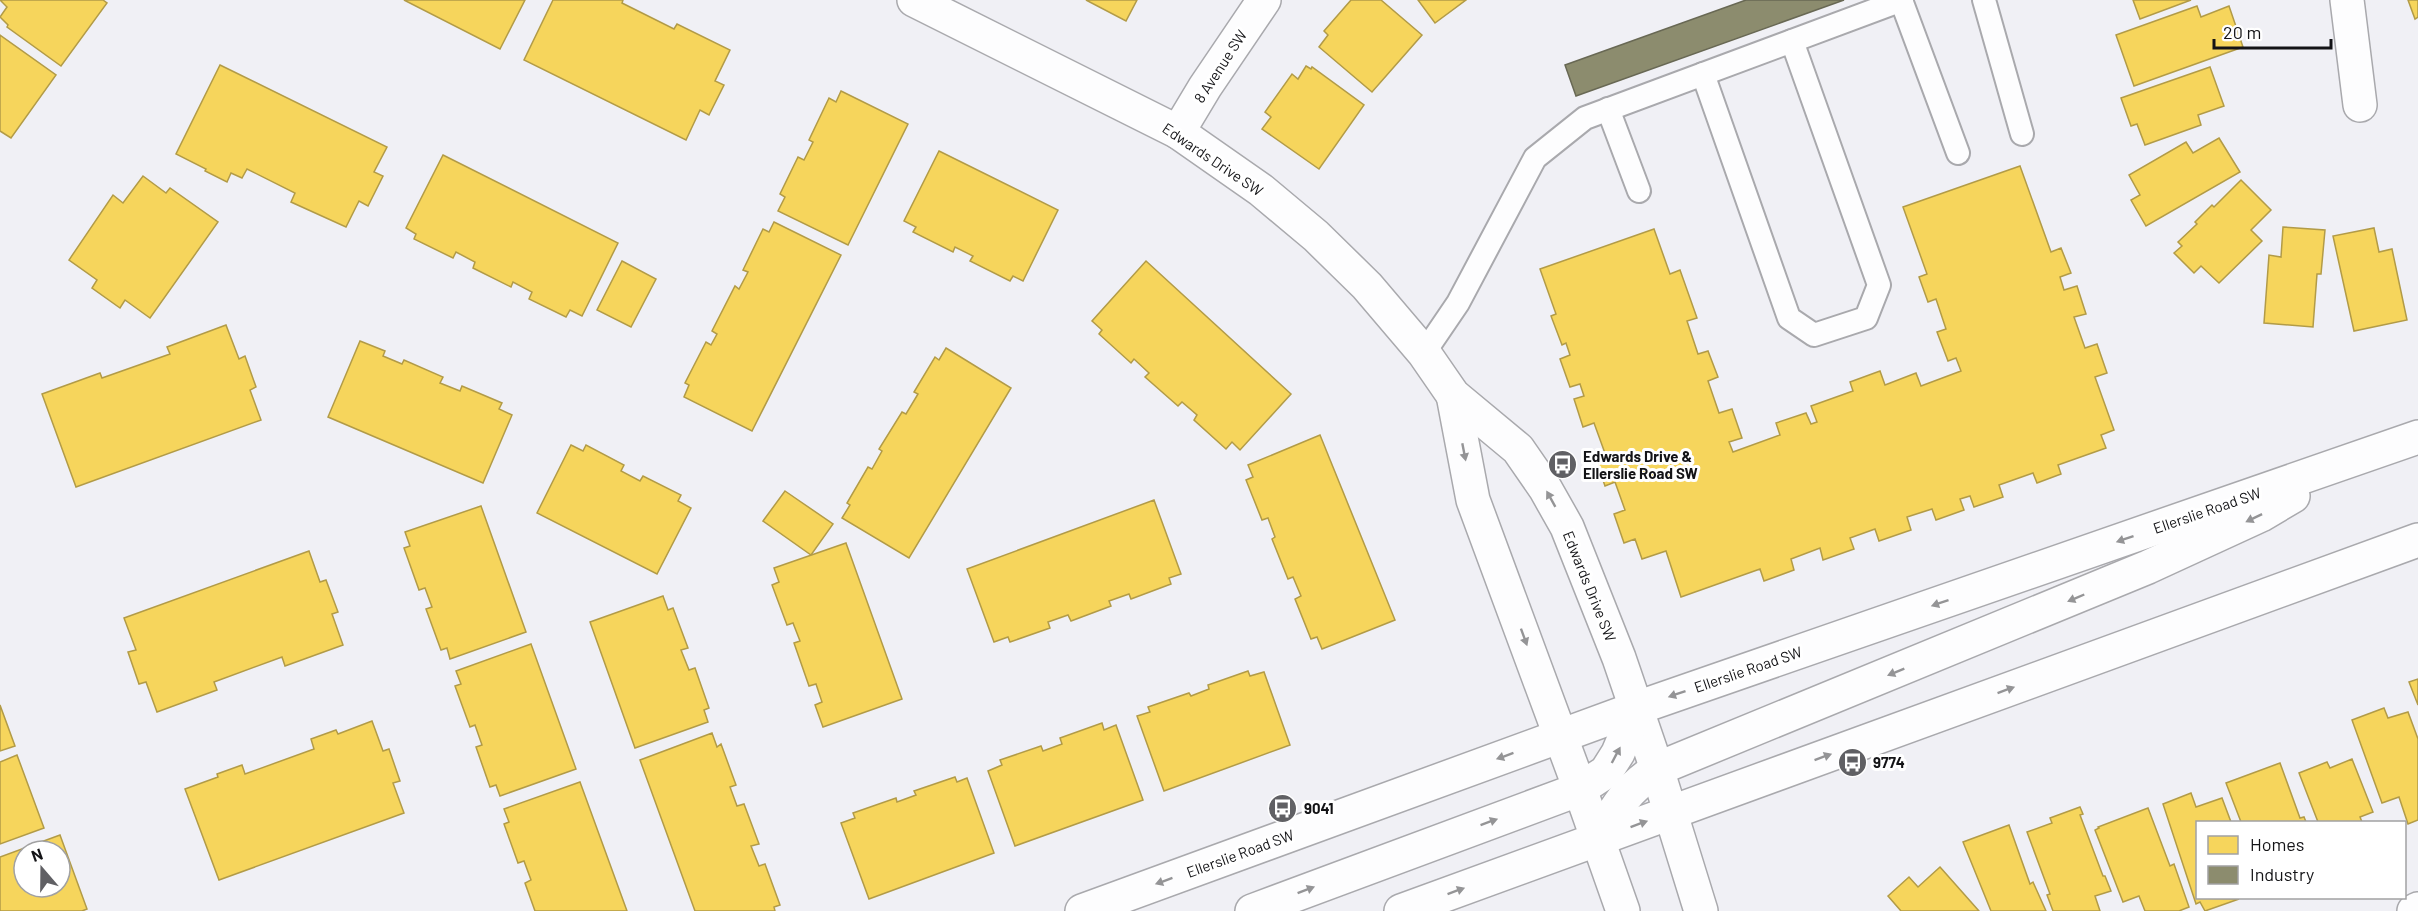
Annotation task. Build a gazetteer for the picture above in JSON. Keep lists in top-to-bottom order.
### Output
{
  "streets": {
    "main road": ["8 Avenue SW", "Edwards Drive SW", "Ellerslie Road SW"]
  },
  "crossings": [
    ["8 Avenue SW", "Edwards Drive SW"],
    ["Edwards Drive SW", "Ellerslie Road SW"]
  ],
  "places": {
    "bus stop": ["Edwards Drive & Ellerslie Road SW", "9774", "9041"]
  },
  "legend": ["Homes", "Industry"],
  "scale_bar": "20 m",
  "north": "top"
}
